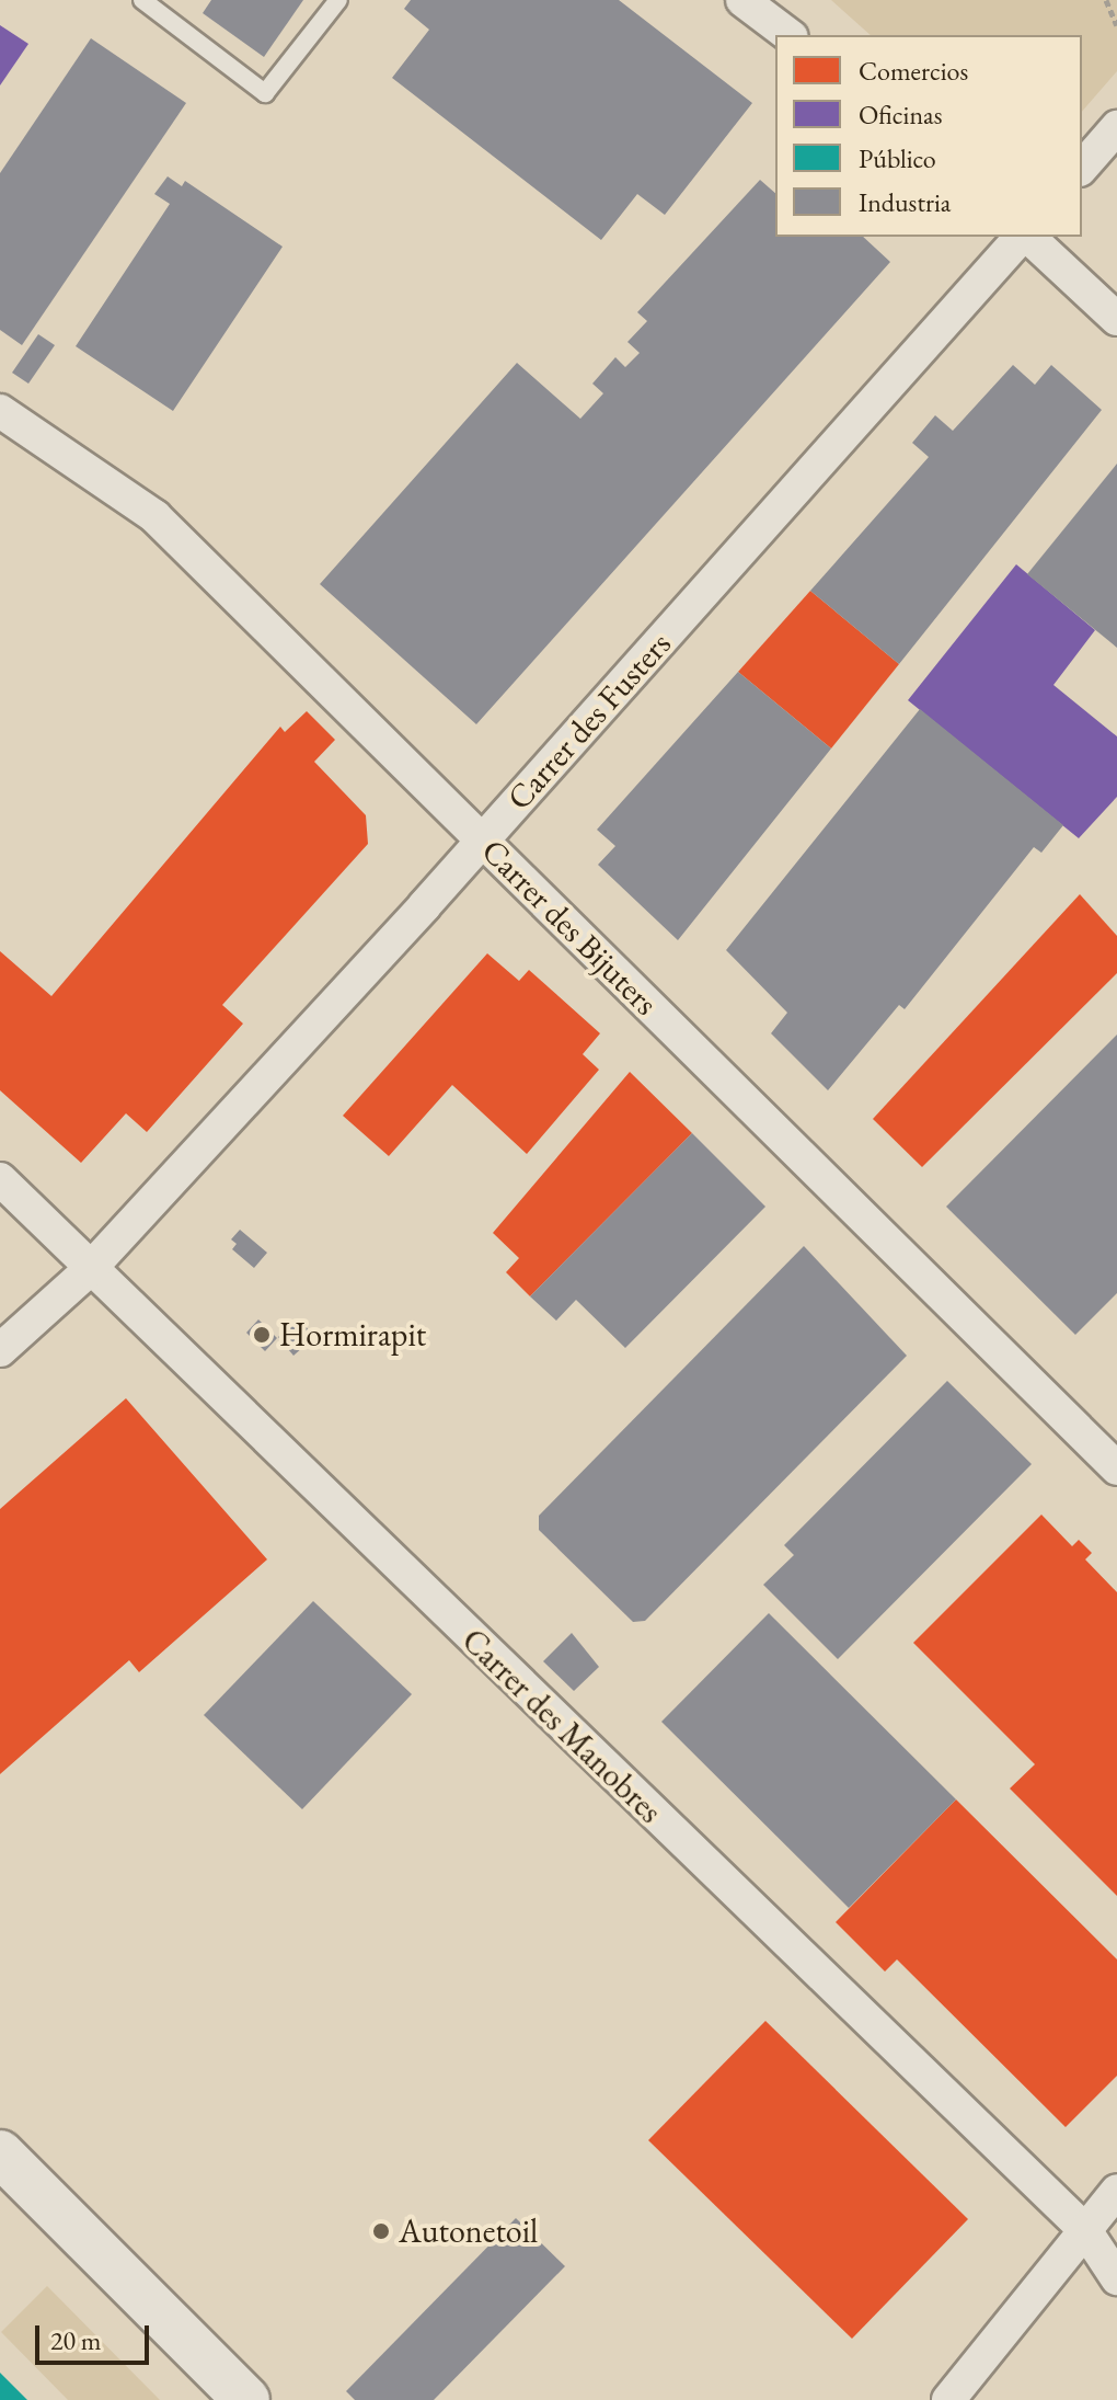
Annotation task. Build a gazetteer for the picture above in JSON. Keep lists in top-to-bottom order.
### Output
{
  "streets": {
    "street": ["Carrer des Fusters", "Carrer des Bijuters", "Carrer des Manobres"]
  },
  "crossings": [
    ["Carrer des Fusters", "Carrer des Bijuters"],
    ["Carrer des Fusters", "Carrer des Manobres"]
  ],
  "places": ["Hormirapit", "Autonetoil"],
  "legend": [
    "Comercios",
    "Oficinas",
    "Público",
    "Industria"
  ],
  "scale_bar": "20 m"
}
